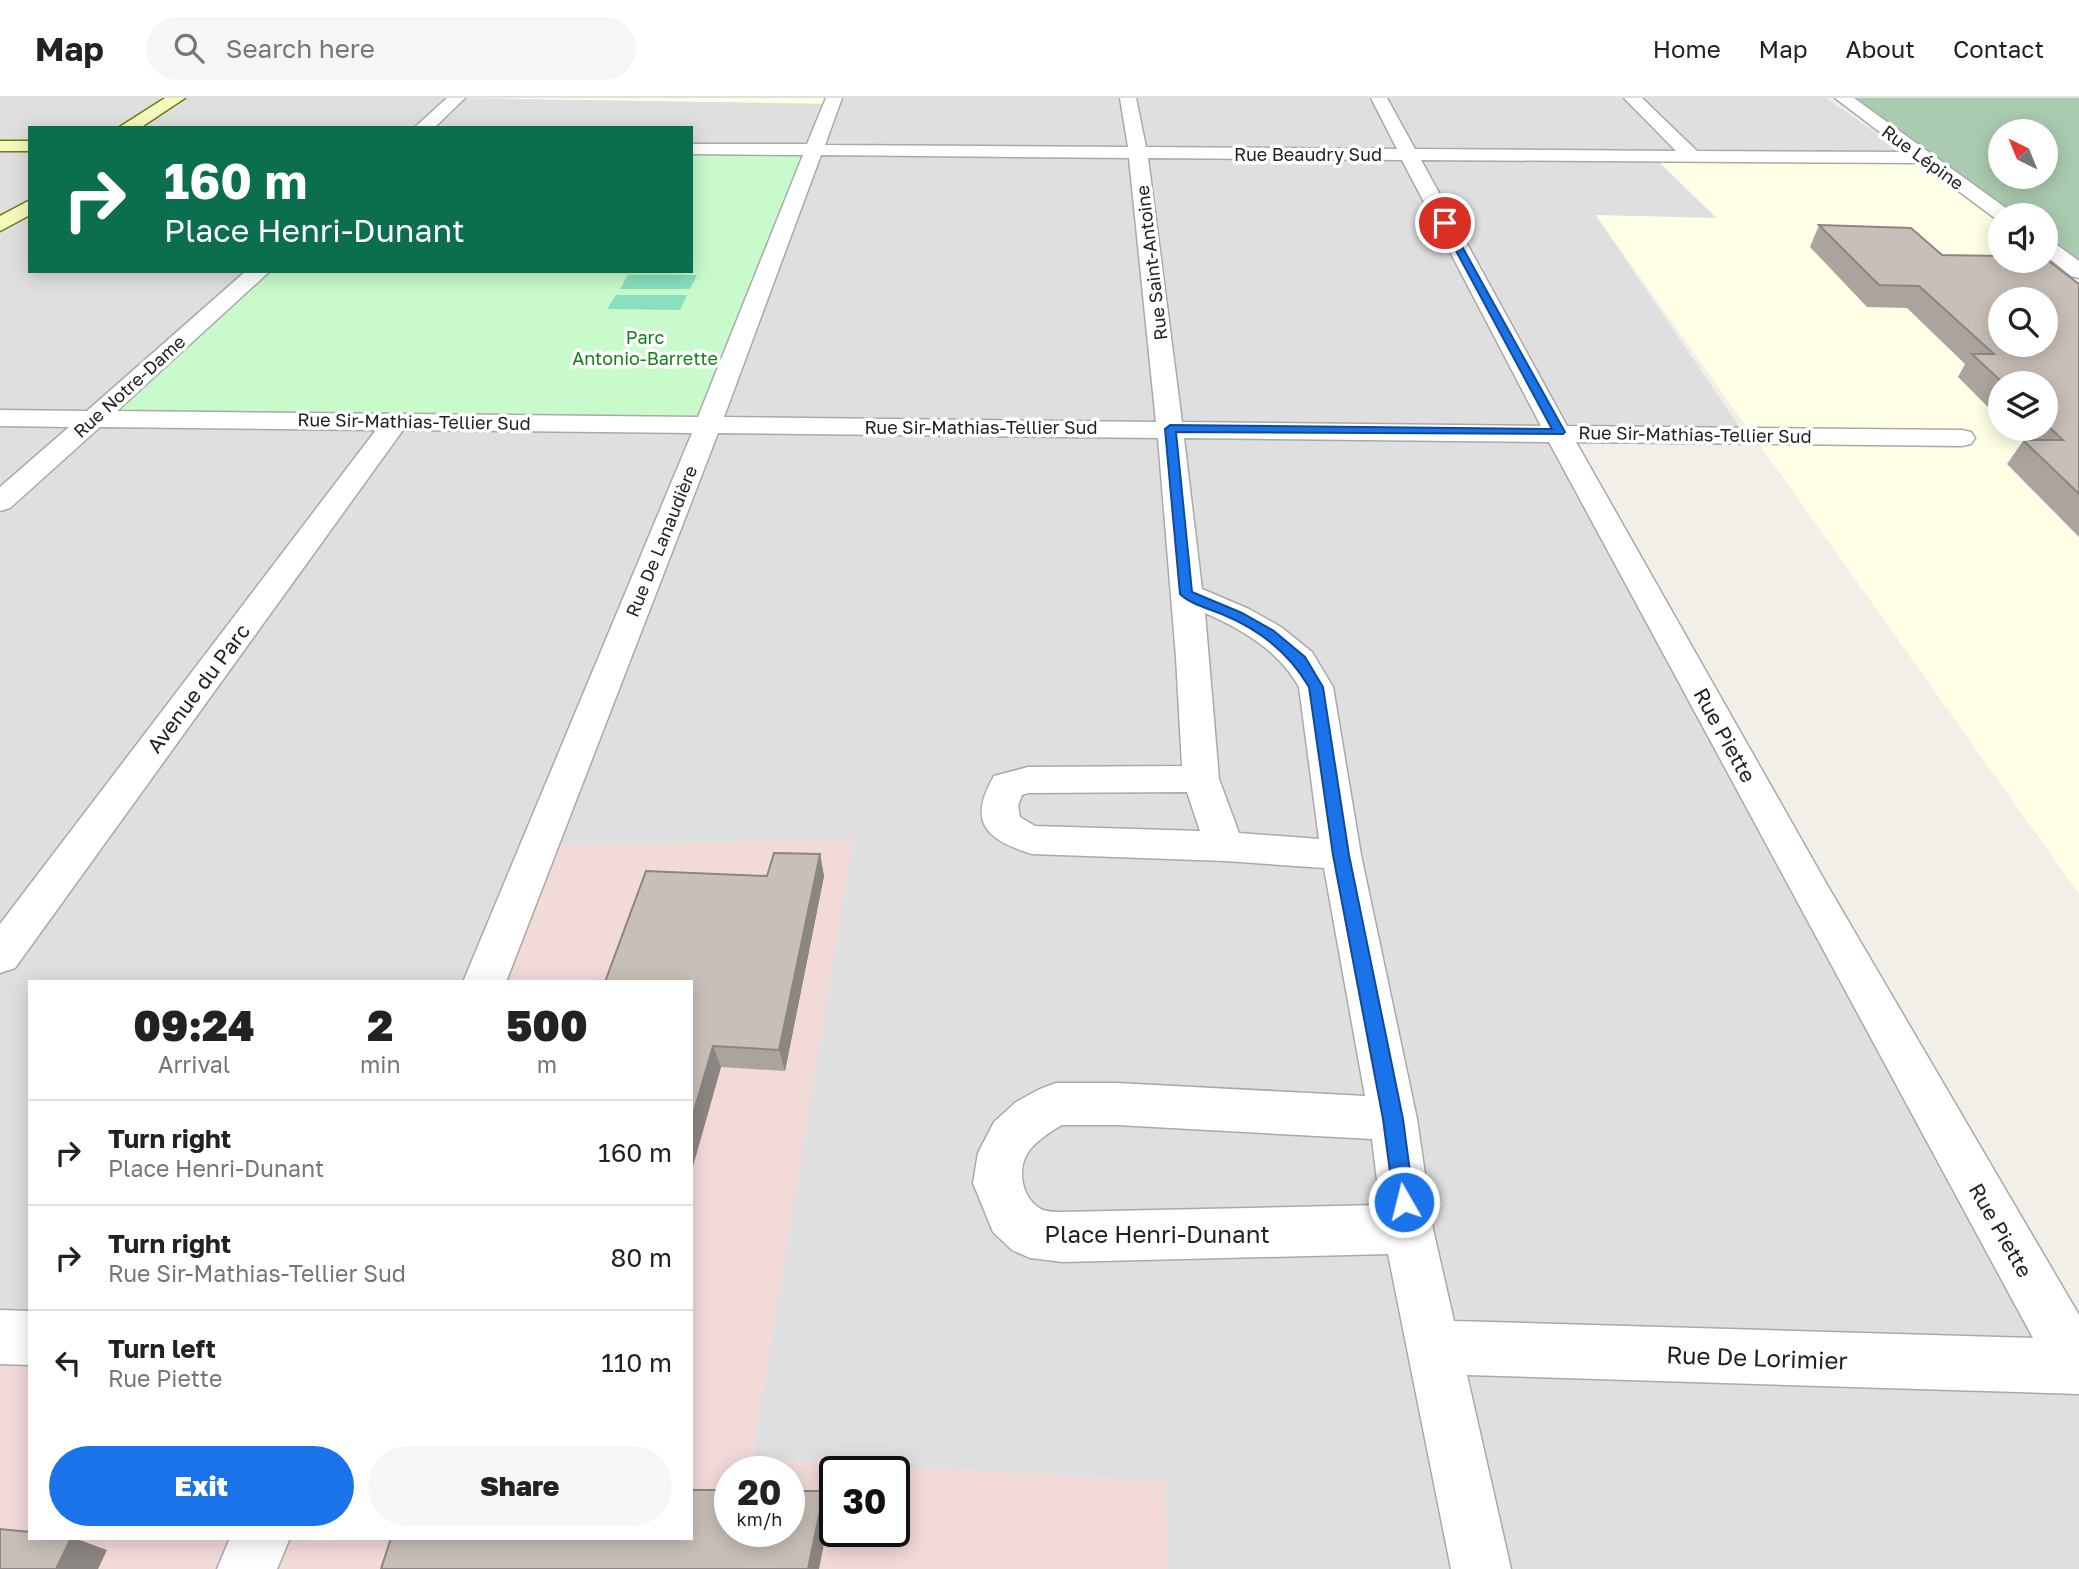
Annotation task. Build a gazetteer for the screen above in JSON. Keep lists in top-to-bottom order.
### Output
{
  "streets": {
    "street": [
      "Rue Beaudry Sud",
      "Rue Lépine",
      "Rue Saint-Antoine",
      "Rue Notre-Dame",
      "Rue Sir-Mathias-Tellier Sud",
      "Rue De Lanaudière",
      "Avenue du Parc",
      "Rue Piette",
      "Place Henri-Dunant",
      "Rue De Lorimier"
    ]
  },
  "crossings": [
    ["Rue Beaudry Sud", "Rue Lépine"],
    ["Rue Beaudry Sud", "Rue Saint-Antoine"],
    ["Rue Beaudry Sud", "Rue De Lanaudière"],
    ["Rue Beaudry Sud", "Rue Piette"],
    ["Rue Saint-Antoine", "Rue Sir-Mathias-Tellier Sud"],
    ["Rue Notre-Dame", "Rue Sir-Mathias-Tellier Sud"],
    ["Rue Sir-Mathias-Tellier Sud", "Rue De Lanaudière"],
    ["Rue Sir-Mathias-Tellier Sud", "Avenue du Parc"],
    ["Rue Sir-Mathias-Tellier Sud", "Rue Piette"],
    ["Rue Piette", "Rue De Lorimier"]
  ],
  "parks": ["Parc Antonio-Barrette"],
  "north": "top left",
  "page": {
    "header": "Map",
    "search": "Search here",
    "nav": [
      "Home",
      "Map",
      "About",
      "Contact"
    ],
    "turn": ["160 m", "Place Henri-Dunant"],
    "eta": [
      "09:24",
      "Arrival",
      "2",
      "min",
      "500",
      "m"
    ],
    "list": [
      {
        "name": "Turn right",
        "note": "Place Henri-Dunant",
        "value": "160 m"
      },
      {
        "name": "Turn right",
        "note": "Rue Sir-Mathias-Tellier Sud",
        "value": "80 m"
      },
      {
        "name": "Turn left",
        "note": "Rue Piette",
        "value": "110 m"
      }
    ],
    "buttons": ["Exit", "Share"],
    "speed": "20 km/h",
    "limit": "30"
  }
}
